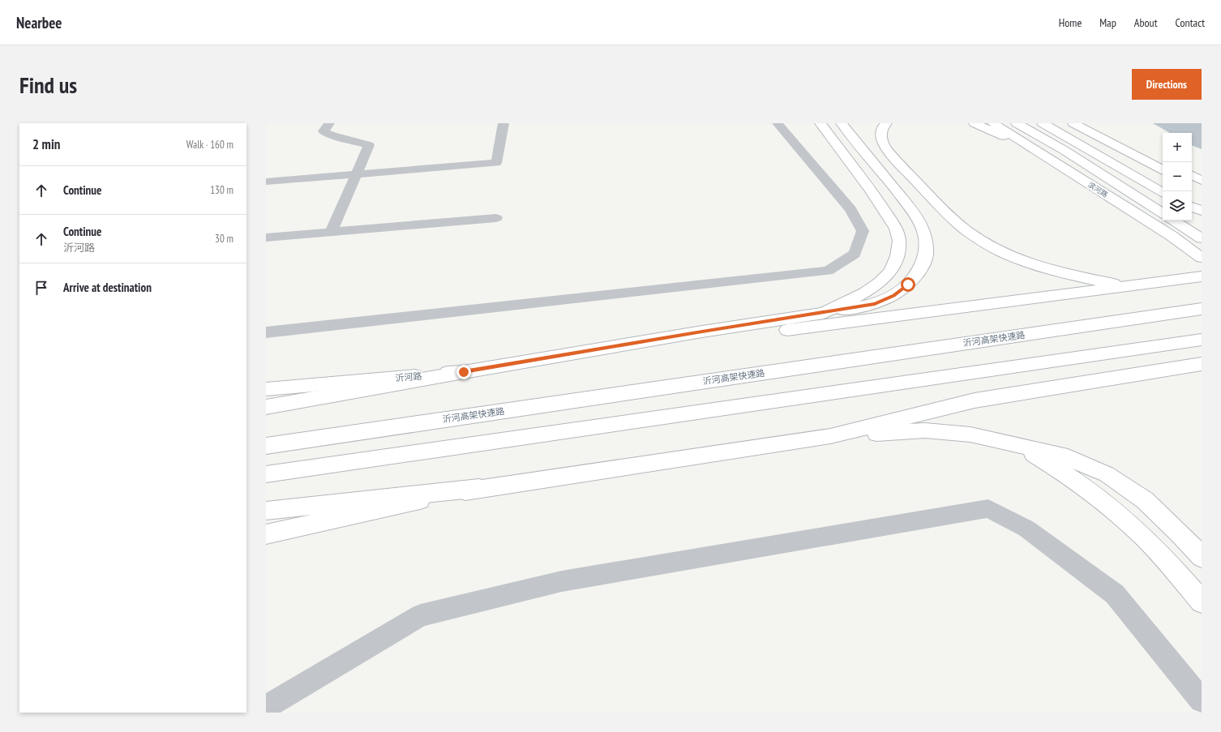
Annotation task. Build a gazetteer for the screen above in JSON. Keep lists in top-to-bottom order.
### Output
{
  "streets": {
    "main road": ["滨河路", "沂河高架快速路", "沂河路"]
  },
  "page": {
    "header": "Nearbee",
    "nav": [
      "Home",
      "Map",
      "About",
      "Contact"
    ],
    "buttons": "Directions",
    "title": "Find us",
    "heading": ["2 min", "Walk · 160 m"],
    "map_buttons": ["+", "−"],
    "list": [
      ["Continue", "130 m"],
      ["Continue", "沂河路", "30 m"],
      "Arrive at destination"
    ]
  }
}
